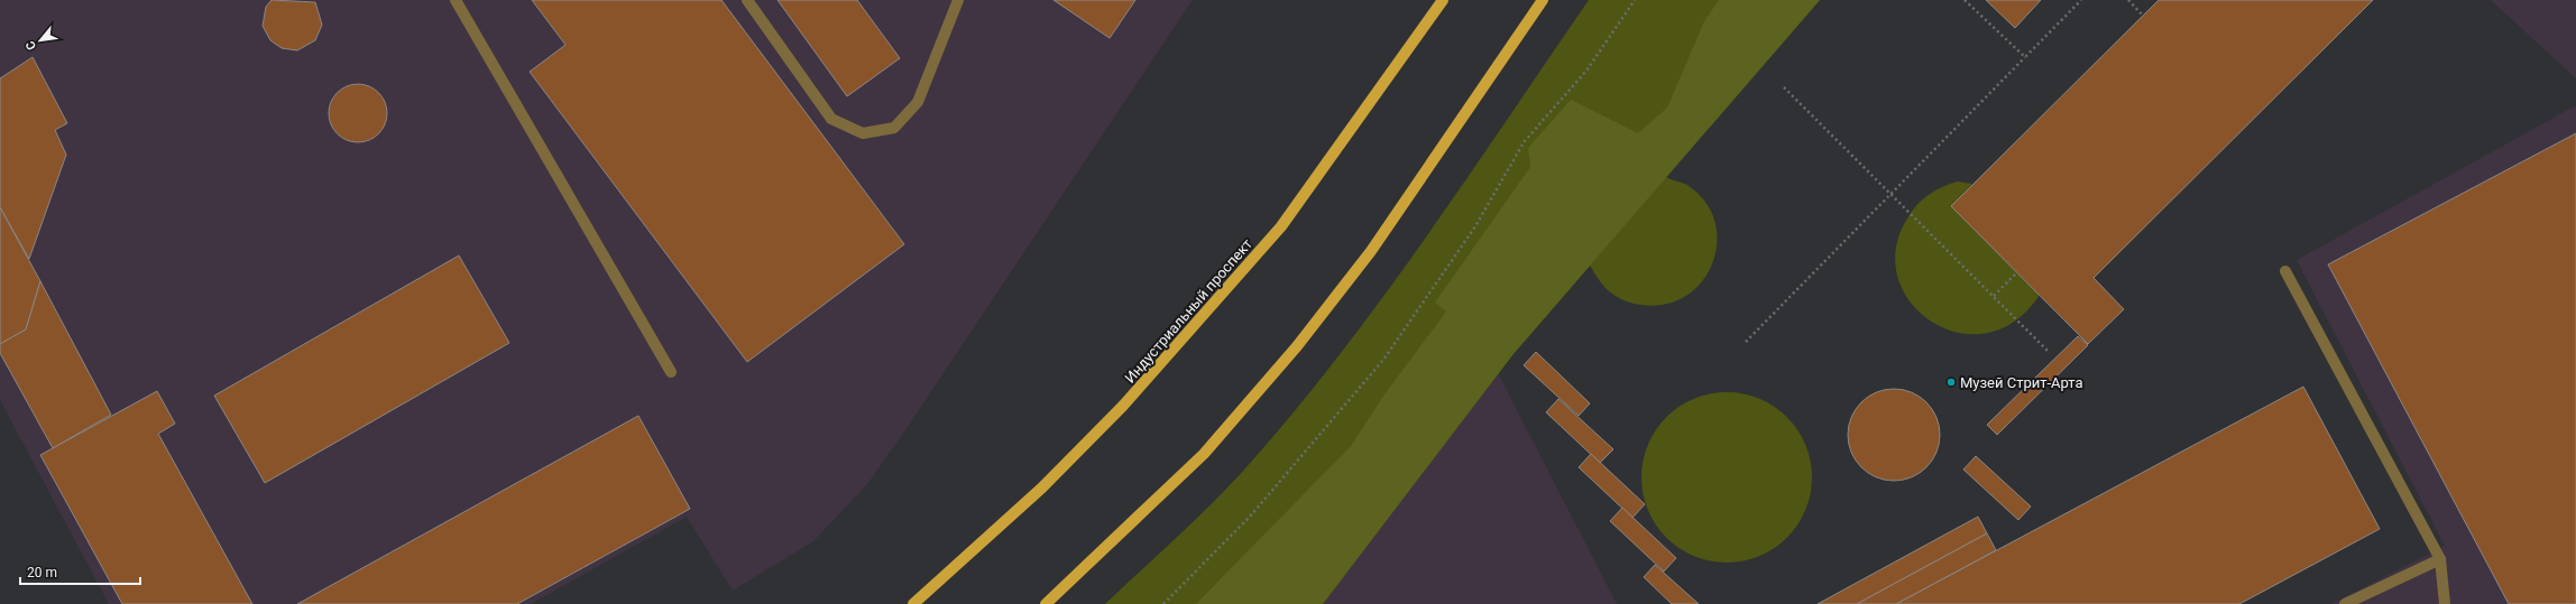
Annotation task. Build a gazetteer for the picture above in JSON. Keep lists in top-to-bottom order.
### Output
{
  "streets": {
    "main road": ["Индустриальный проспект"]
  },
  "places": ["Музей Стрит-Арта"],
  "scale_bar": "20 m",
  "north": "bottom left"
}
